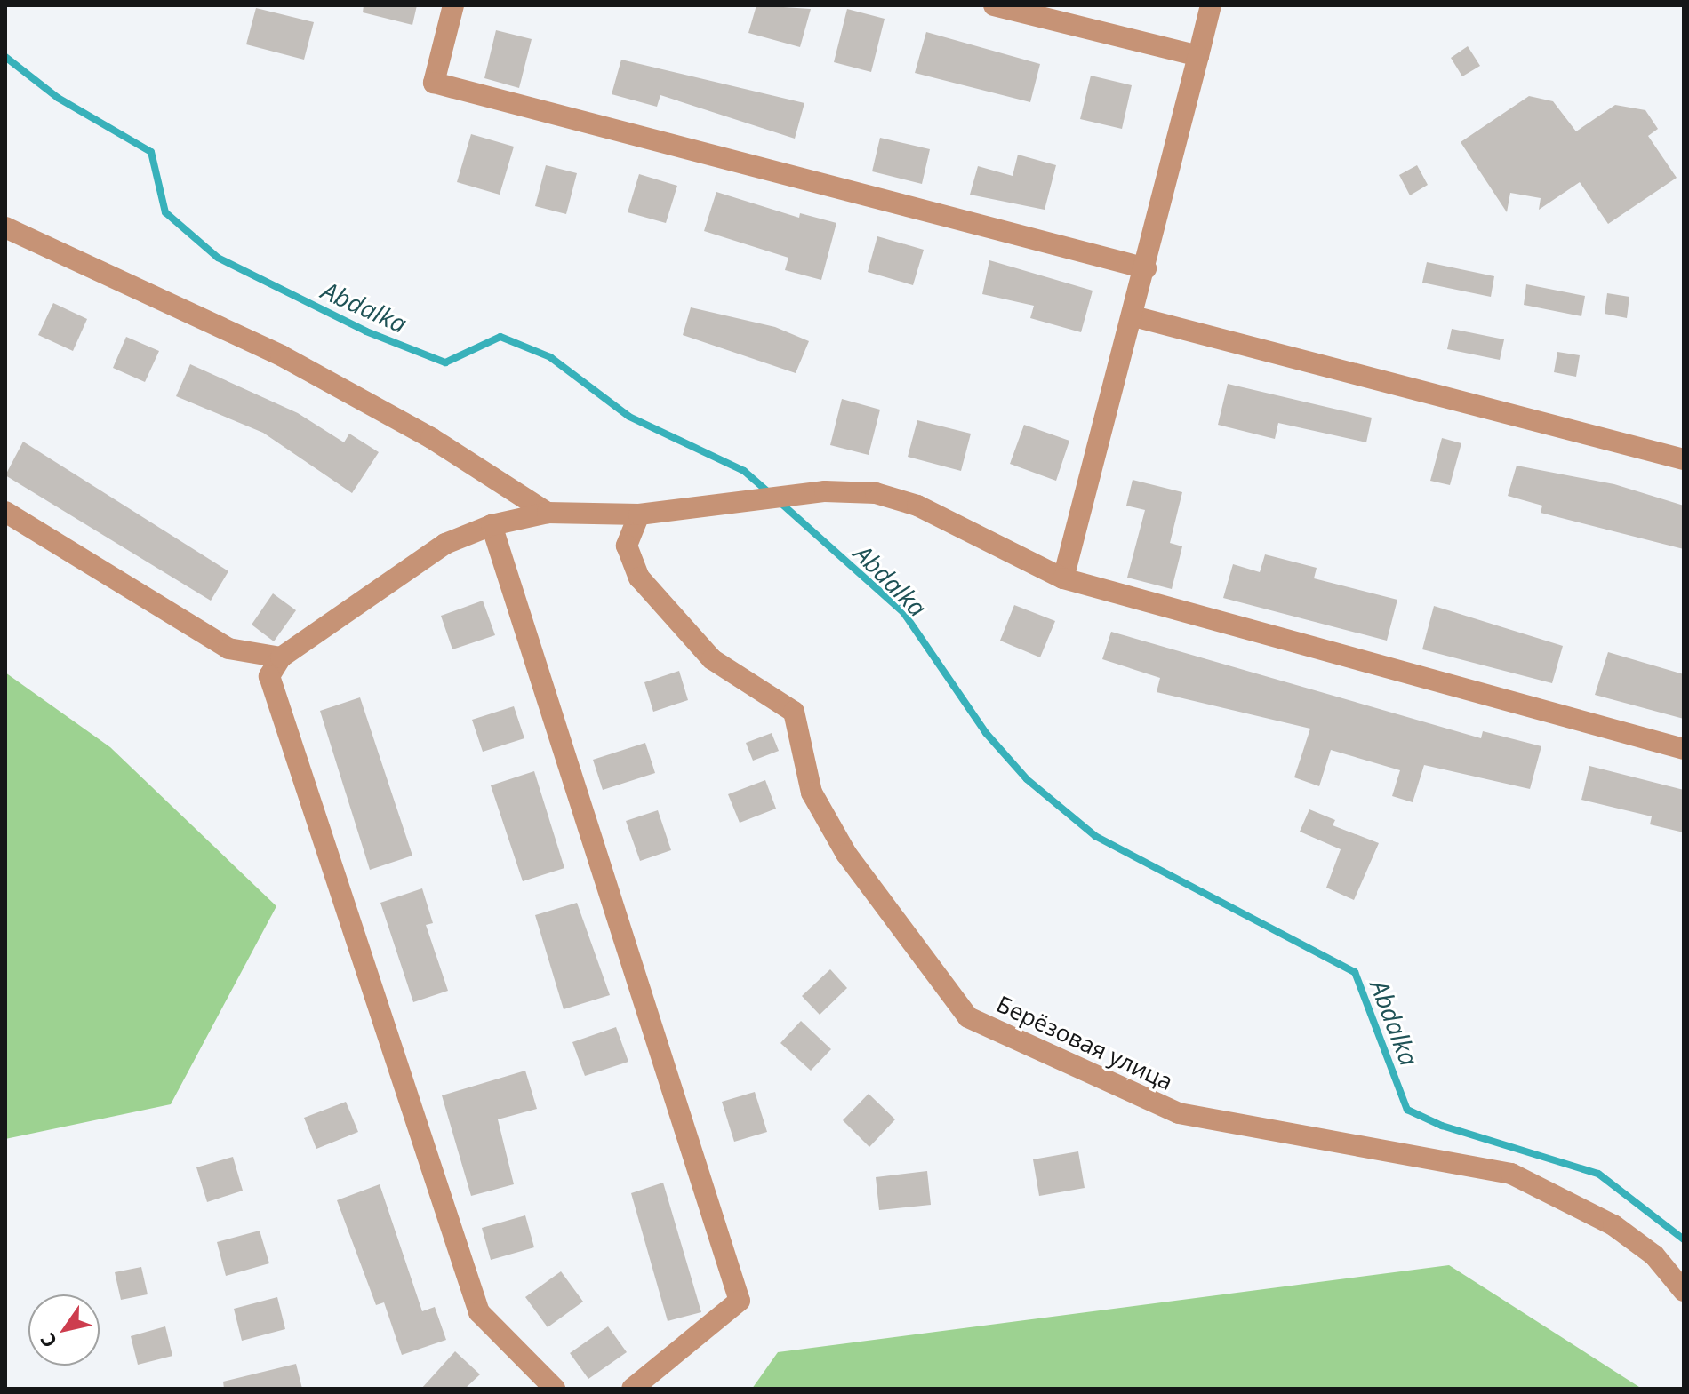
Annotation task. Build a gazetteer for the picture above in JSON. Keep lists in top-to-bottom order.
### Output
{
  "streets": {
    "street": ["Берёзовая улица"]
  },
  "water": ["Abdalka"],
  "north": "bottom left"
}
